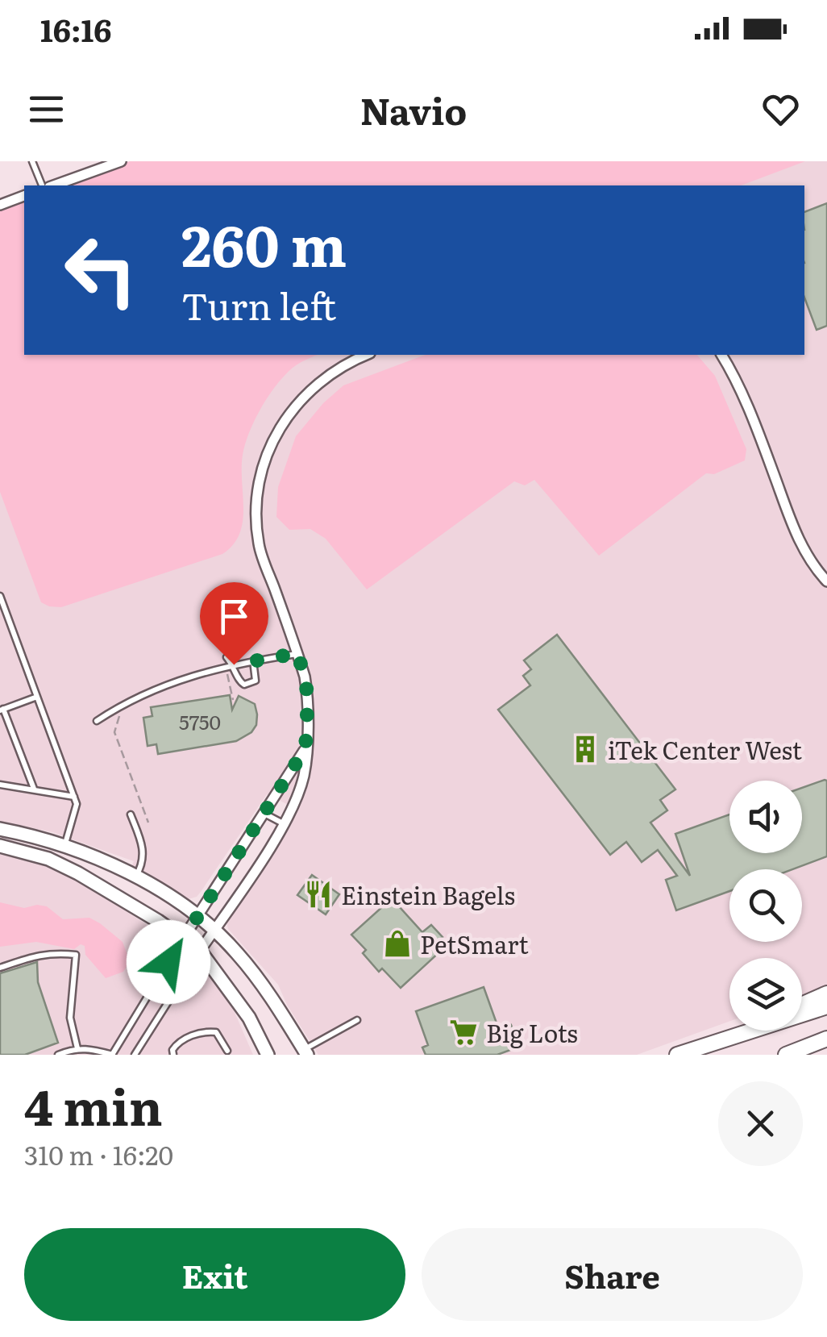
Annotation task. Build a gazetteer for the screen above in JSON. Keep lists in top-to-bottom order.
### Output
{
  "places": {
    "building": ["iTek Center West"],
    "restaurant": ["Einstein Bagels"],
    "shop": ["PetSmart"],
    "supermarket": ["Big Lots"]
  },
  "house_numbers": ["5750"],
  "page": {
    "status": "16:16",
    "header": "Navio",
    "turn": ["260 m", "Turn left"],
    "heading": ["4 min", "310 m · 16:20"],
    "buttons": ["Exit", "Share"]
  }
}
